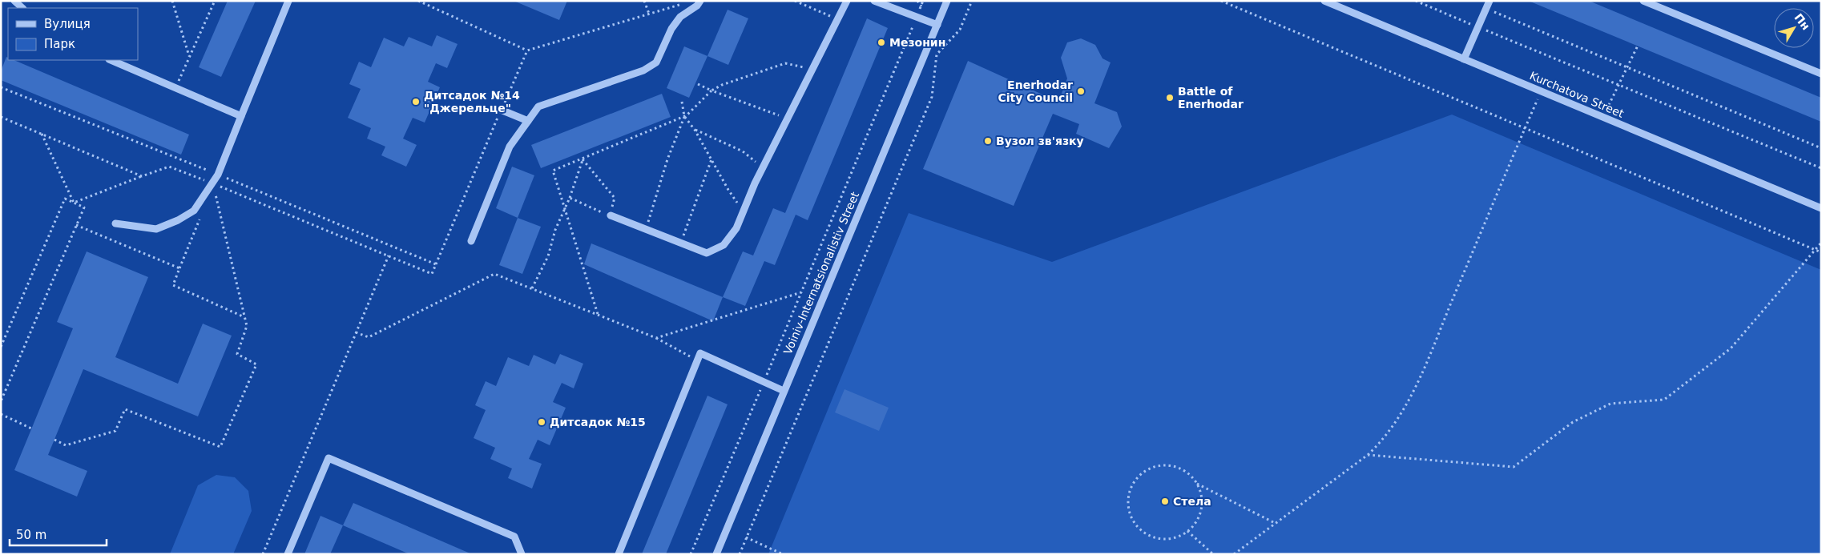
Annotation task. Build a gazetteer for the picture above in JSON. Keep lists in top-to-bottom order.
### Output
{
  "streets": {
    "street": ["Kurchatova Street", "Voiniv-Internatsionalistiv Street"]
  },
  "places": [
    "Мезонин",
    "Enerhodar City Council",
    "Battle of Enerhodar",
    "Дитсадок №14 \"Джерельце\"",
    "Вузол зв'язку",
    "Дитсадок №15",
    "Стела"
  ],
  "legend": ["Вулиця", "Парк"],
  "scale_bar": "50 m",
  "north": "top right"
}
